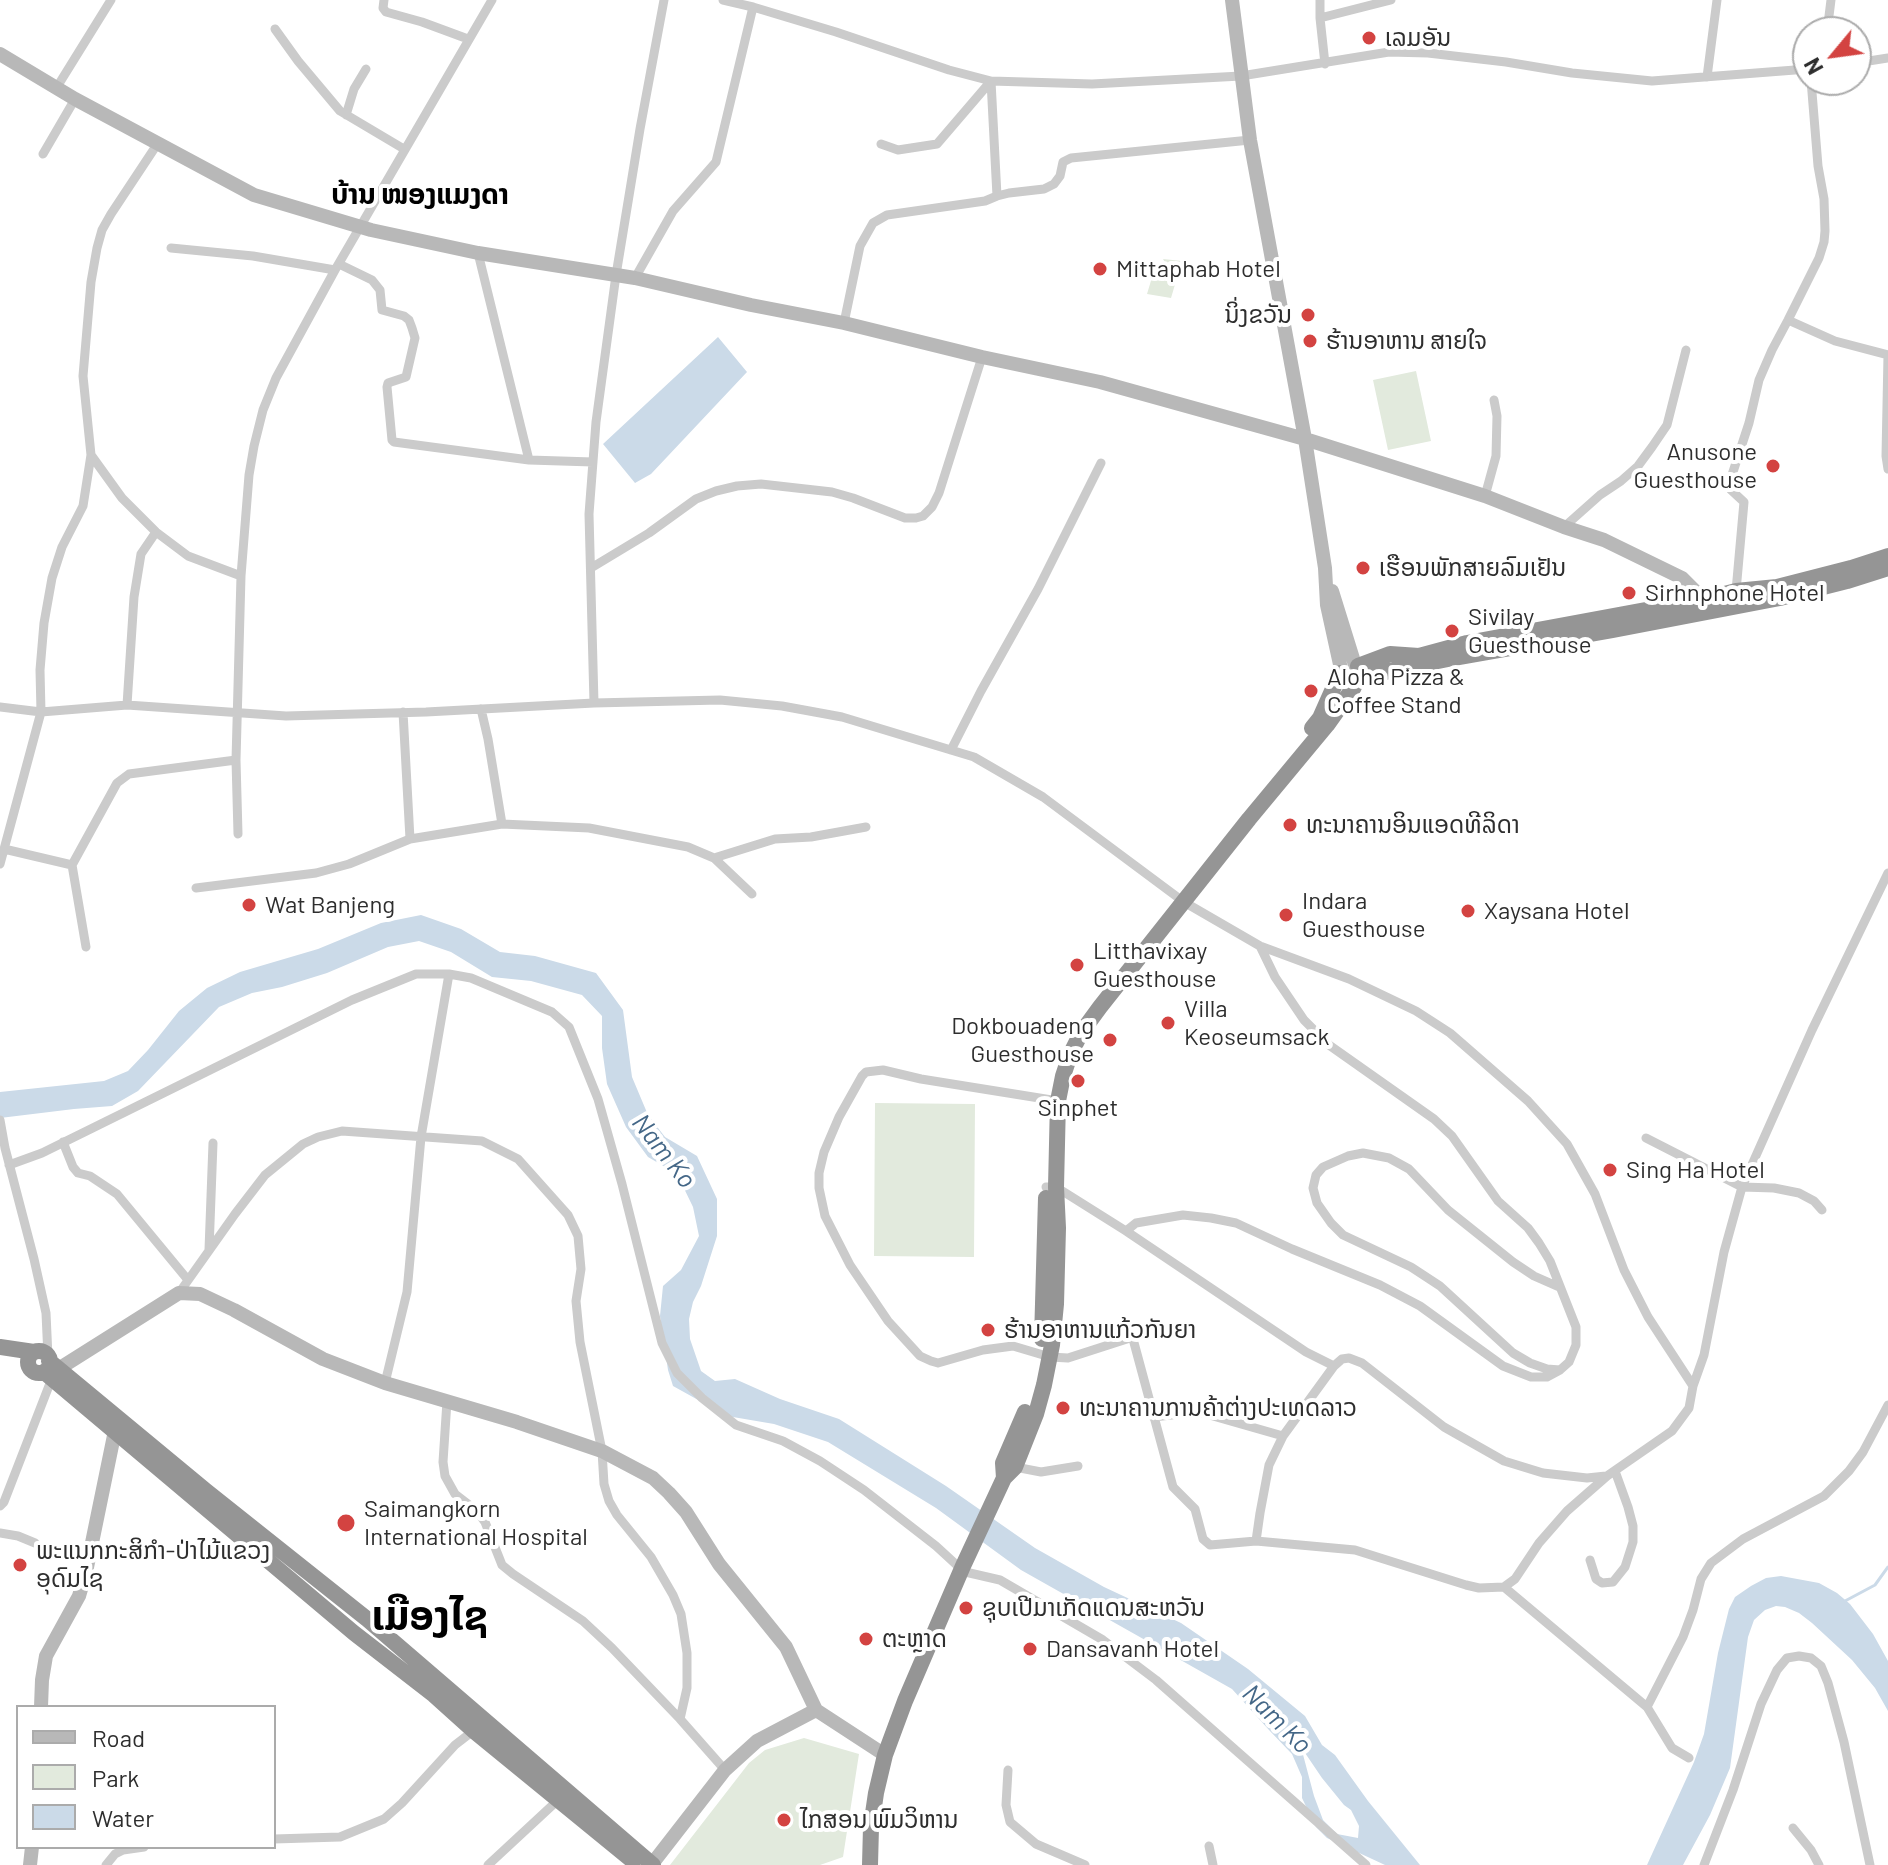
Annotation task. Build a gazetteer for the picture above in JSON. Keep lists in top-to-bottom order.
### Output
{
  "districts": ["ບ້ານ ໜອງແມງດາ", "ເມືອງໄຊ"],
  "water": ["Nam Ko"],
  "places": [
    "ເລມອັນ",
    "Mittaphab Hotel",
    "ນິ່ງຂວັນ",
    "ຮ້ານອາຫານ ສາຍໃຈ",
    "Anusone Guesthouse",
    "ເຮືອນພັກສາຍລົມເຢັນ",
    "Sirhnphone Hotel",
    "Sivilay Guesthouse",
    "Aloha Pizza & Coffee Stand",
    "ທະນາຄານອິນແອດທີລິດາ",
    "Wat Banjeng",
    "Xaysana Hotel",
    "Indara Guesthouse",
    "Litthavixay Guesthouse",
    "Villa Keoseumsack",
    "Dokbouadeng Guesthouse",
    "Sinphet",
    "Sing Ha Hotel",
    "ຮ້ານອາຫານແກ້ວກັນຍາ",
    "ທະນາຄານການຄ້າຕ່າງປະເທດລາວ",
    "Saimangkorn International Hospital",
    "ພະແນກກະສິກຳ-ປ່າໄມ້ແຂວງ ອຸດົມໄຊ",
    "ຊຸບເປີມາເກັດແດນສະຫວັນ",
    "ຕະຫຼາດ",
    "Dansavanh Hotel",
    "ໄກສອນ ພົມວິຫານ"
  ],
  "legend": ["Road", "Park", "Water"],
  "north": "bottom left"
}
